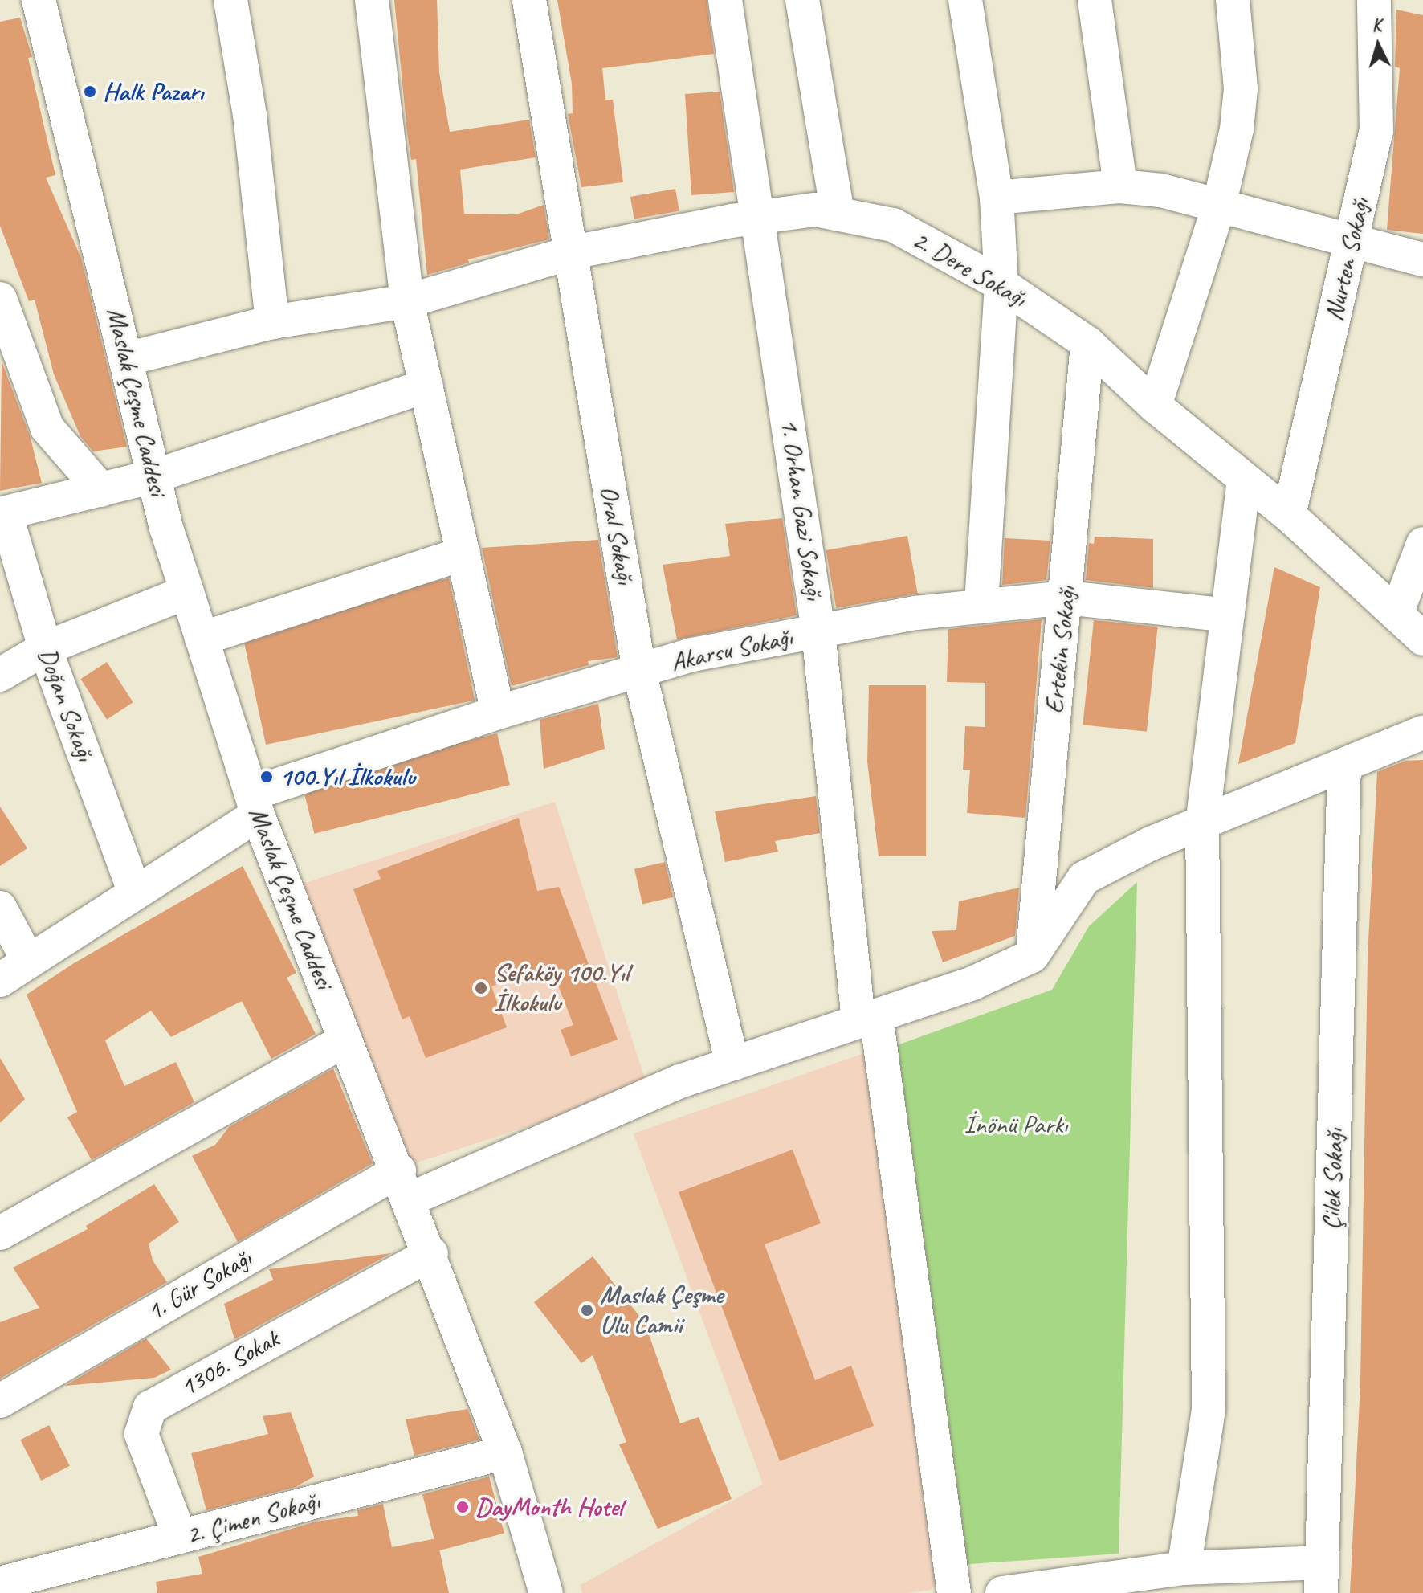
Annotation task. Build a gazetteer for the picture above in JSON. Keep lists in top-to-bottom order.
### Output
{
  "streets": {
    "street": [
      "Nurten Sokağı",
      "2. Dere Sokağı",
      "Maslak Çeşme Caddesi",
      "1. Orhan Gazi Sokağı",
      "Oral Sokağı",
      "Akarsu Sokağı",
      "Ertekin Sokağı",
      "Doğan Sokağı",
      "Çilek Sokağı",
      "1. Gür Sokağı",
      "1306. Sokak",
      "2. Çimen Sokağı"
    ]
  },
  "crossings": [
    ["Nurten Sokağı", "2. Dere Sokağı"],
    ["2. Dere Sokağı", "Maslak Çeşme Caddesi"],
    ["2. Dere Sokağı", "1. Orhan Gazi Sokağı"],
    ["2. Dere Sokağı", "Oral Sokağı"],
    ["2. Dere Sokağı", "Ertekin Sokağı"],
    ["Maslak Çeşme Caddesi", "Akarsu Sokağı"],
    ["Maslak Çeşme Caddesi", "1. Gür Sokağı"],
    ["Maslak Çeşme Caddesi", "1306. Sokak"],
    ["Maslak Çeşme Caddesi", "2. Çimen Sokağı"],
    ["1. Orhan Gazi Sokağı", "Akarsu Sokağı"],
    ["1. Orhan Gazi Sokağı", "1. Gür Sokağı"],
    ["Oral Sokağı", "Akarsu Sokağı"],
    ["Oral Sokağı", "1. Gür Sokağı"],
    ["Akarsu Sokağı", "Ertekin Sokağı"],
    ["Akarsu Sokağı", "Doğan Sokağı"],
    ["Ertekin Sokağı", "1. Gür Sokağı"],
    ["1306. Sokak", "2. Çimen Sokağı"]
  ],
  "parks": ["İnönü Parkı"],
  "places": [
    "Halk Pazarı",
    "100.Yıl İlkokulu",
    "Sefaköy 100.Yıl İlkokulu",
    "Maslak Çeşme Ulu Camii",
    "DayMonth Hotel"
  ],
  "north": "top"
}
